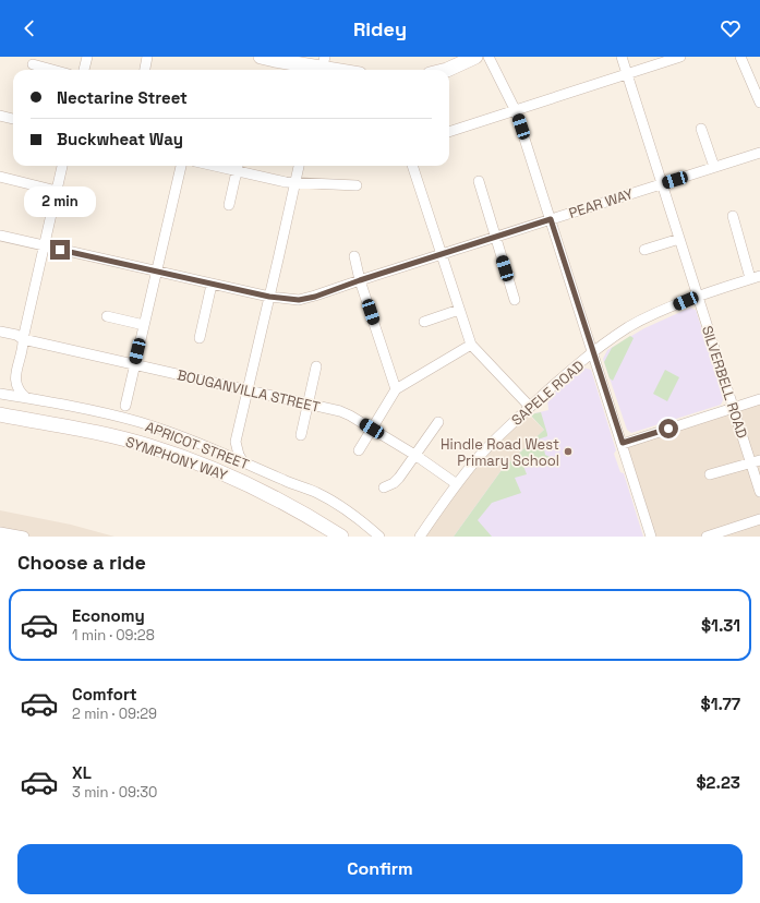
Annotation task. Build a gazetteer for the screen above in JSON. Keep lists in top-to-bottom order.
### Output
{
  "streets": {
    "main road": ["SYMPHONY WAY"],
    "street": [
      "PEAR WAY",
      "SILVERBELL ROAD",
      "BOUGANVILLA STREET",
      "SAPELE ROAD",
      "APRICOT STREET"
    ]
  },
  "crossings": [
    ["PEAR WAY", "SILVERBELL ROAD"],
    ["SILVERBELL ROAD", "SAPELE ROAD"],
    ["BOUGANVILLA STREET", "SAPELE ROAD"]
  ],
  "places": ["Hindle Road West Primary School"],
  "page": {
    "header": "Ridey",
    "banner": ["Nectarine Street", "Buckwheat Way"],
    "bubble": "2 min",
    "heading": "Choose a ride",
    "list": [
      {
        "name": "Economy",
        "note": "1 min · 09:28",
        "value": "$1.31"
      },
      {
        "name": "Comfort",
        "note": "2 min · 09:29",
        "value": "$1.77"
      },
      {
        "name": "XL",
        "note": "3 min · 09:30",
        "value": "$2.23"
      }
    ],
    "buttons": "Confirm"
  }
}
